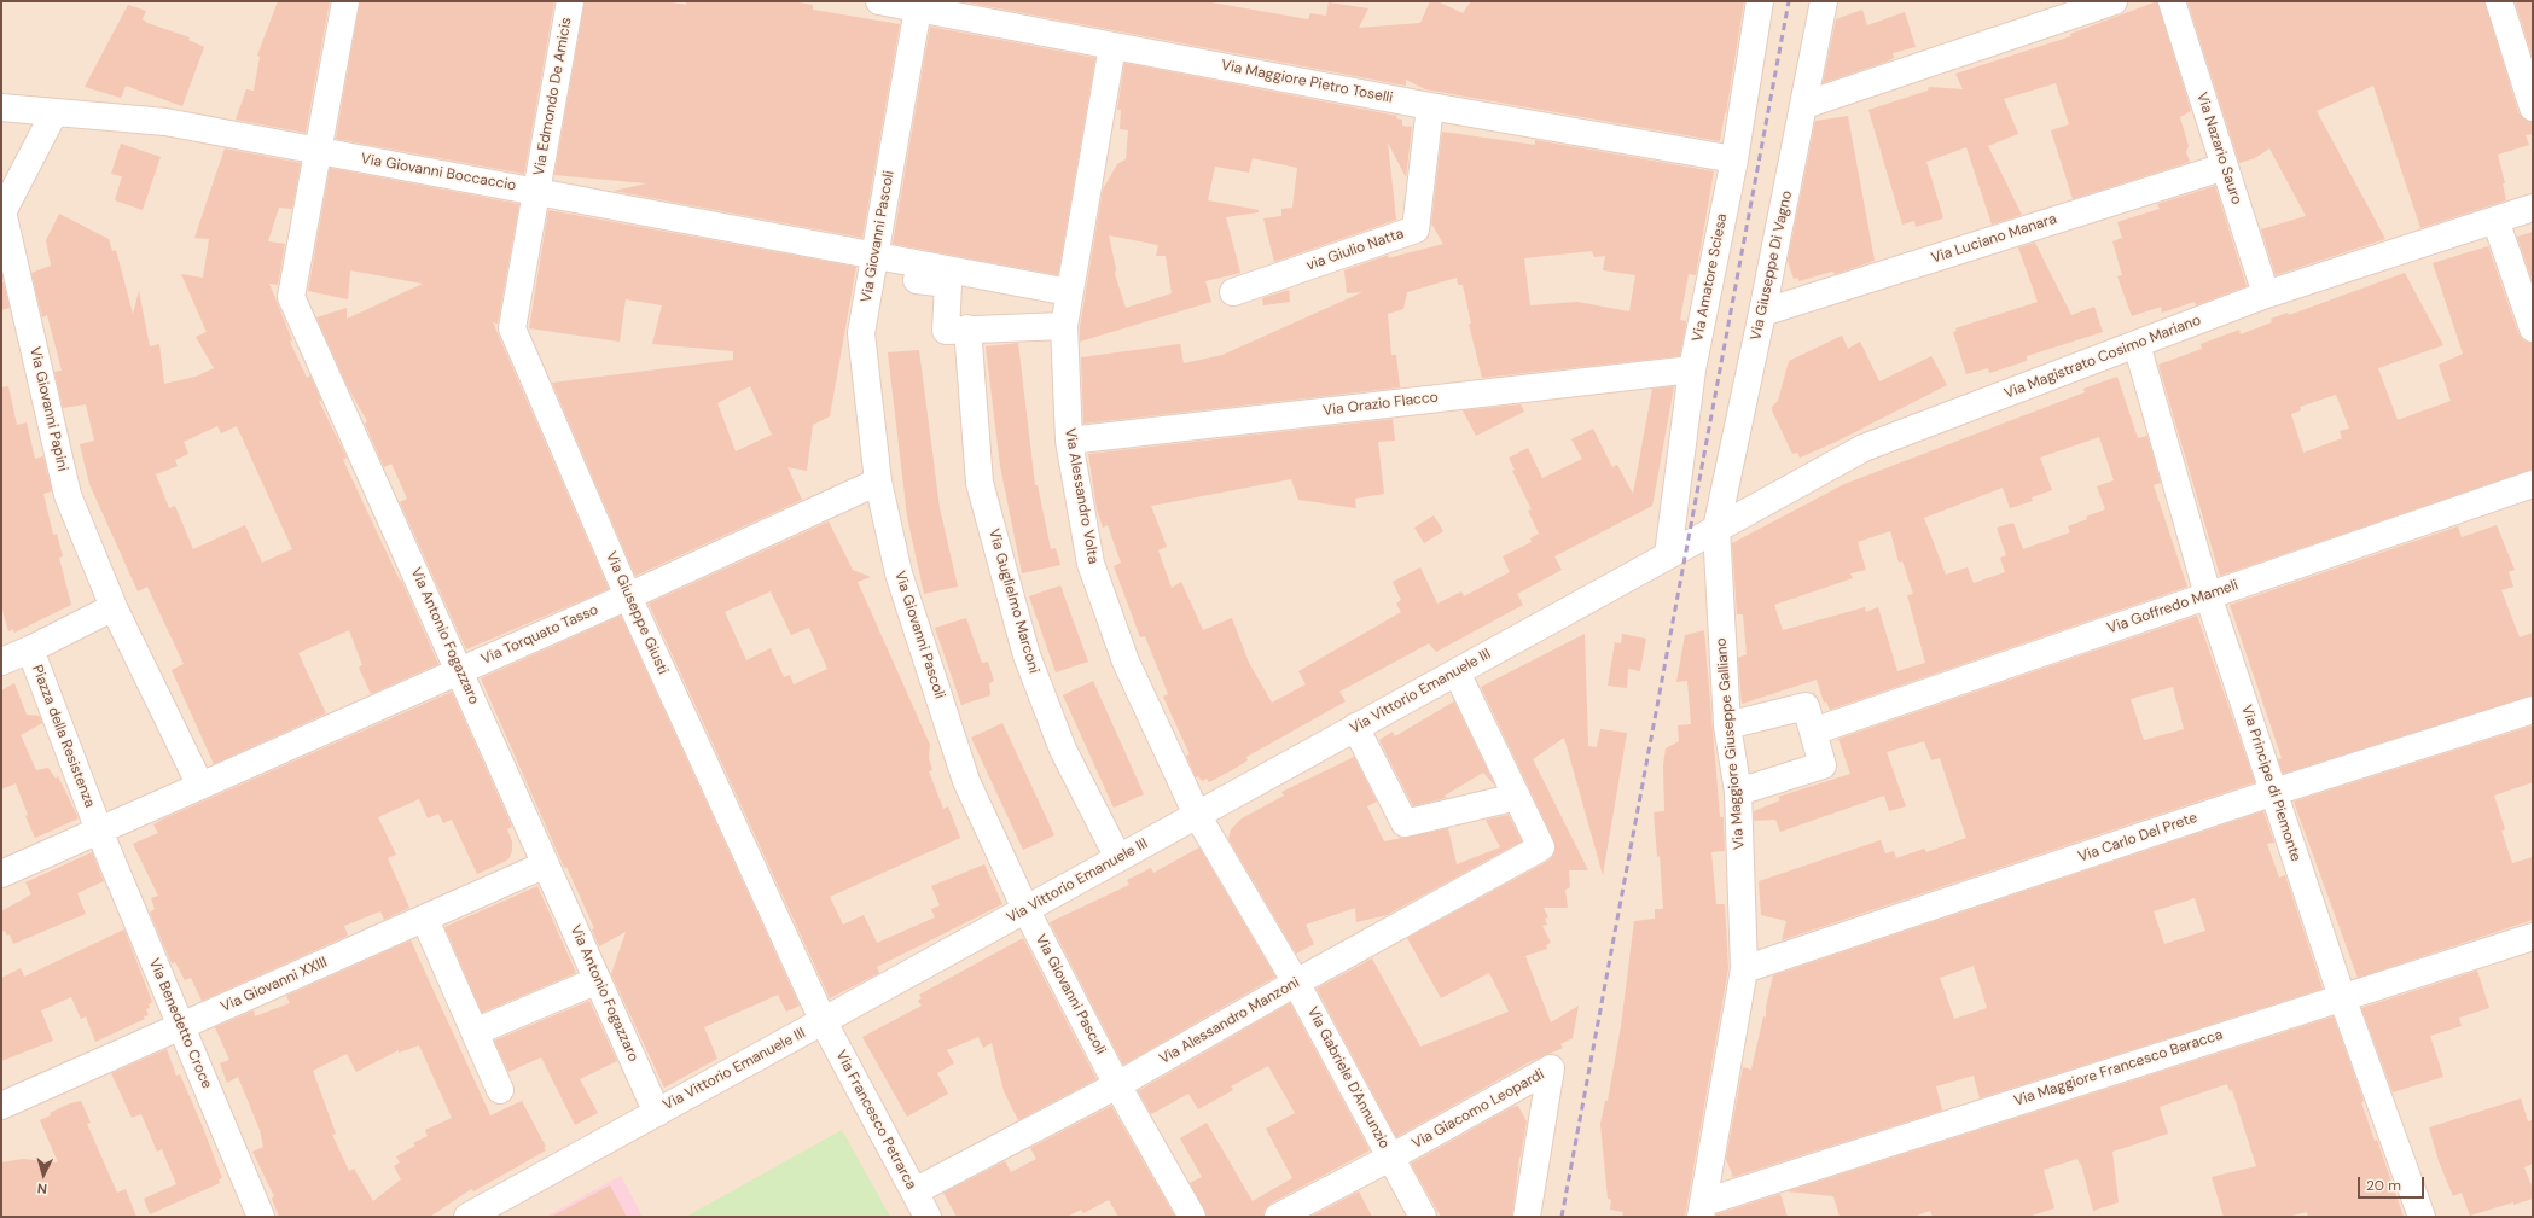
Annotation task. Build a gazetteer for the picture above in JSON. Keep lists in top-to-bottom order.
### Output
{
  "streets": {
    "street": [
      "Via Maggiore Pietro Toselli",
      "Via Edmondo De Amicis",
      "Via Nazario Sauro",
      "Via Giovanni Boccaccio",
      "Via Giovanni Pascoli",
      "Via Luciano Manara",
      "via Giulio Natta",
      "Via Giuseppe Di Vagno",
      "Via Amatore Sciesa",
      "Via Magistrato Cosimo Mariano",
      "Via Orazio Flacco",
      "Via Giovanni Papini",
      "Via Alessandro Volta",
      "Via Guglielmo Marconi",
      "Via Goffredo Mameli",
      "Via Giuseppe Giusti",
      "Via Torquato Tasso",
      "Via Antonio Fogazzaro",
      "Via Vittorio Emanuele III",
      "Piazza della Resistenza",
      "Via Maggiore Giuseppe Galliano",
      "Via Principe di Piemonte",
      "Via Carlo Del Prete",
      "Via Giovanni XXIII",
      "Via Alessandro Manzoni",
      "Via Benedetto Croce",
      "Via Maggiore Francesco Baracca",
      "Via Gabriele D'Annunzio",
      "Via Giacomo Leopardi",
      "Via Francesco Petrarca"
    ]
  },
  "crossings": [
    ["Via Maggiore Pietro Toselli", "Via Giovanni Pascoli"],
    ["Via Maggiore Pietro Toselli", "via Giulio Natta"],
    ["Via Maggiore Pietro Toselli", "Via Amatore Sciesa"],
    ["Via Maggiore Pietro Toselli", "Via Alessandro Volta"],
    ["Via Edmondo De Amicis", "Via Giovanni Boccaccio"],
    ["Via Edmondo De Amicis", "Via Giuseppe Giusti"],
    ["Via Nazario Sauro", "Via Luciano Manara"],
    ["Via Nazario Sauro", "Via Magistrato Cosimo Mariano"],
    ["Via Giovanni Boccaccio", "Via Giovanni Pascoli"],
    ["Via Giovanni Boccaccio", "Via Giuseppe Giusti"],
    ["Via Giovanni Boccaccio", "Via Antonio Fogazzaro"],
    ["Via Giovanni Pascoli", "Via Torquato Tasso"],
    ["Via Giovanni Pascoli", "Via Vittorio Emanuele III"],
    ["Via Giovanni Pascoli", "Via Alessandro Manzoni"],
    ["Via Luciano Manara", "Via Giuseppe Di Vagno"],
    ["Via Giuseppe Di Vagno", "Via Magistrato Cosimo Mariano"],
    ["Via Giuseppe Di Vagno", "Via Maggiore Giuseppe Galliano"],
    ["Via Amatore Sciesa", "Via Magistrato Cosimo Mariano"],
    ["Via Amatore Sciesa", "Via Orazio Flacco"],
    ["Via Amatore Sciesa", "Via Vittorio Emanuele III"],
    ["Via Magistrato Cosimo Mariano", "Via Vittorio Emanuele III"],
    ["Via Magistrato Cosimo Mariano", "Via Maggiore Giuseppe Galliano"],
    ["Via Magistrato Cosimo Mariano", "Via Principe di Piemonte"],
    ["Via Orazio Flacco", "Via Alessandro Volta"],
    ["Via Giovanni Papini", "Piazza della Resistenza"],
    ["Via Alessandro Volta", "Via Vittorio Emanuele III"],
    ["Via Alessandro Volta", "Via Gabriele D'Annunzio"],
    ["Via Guglielmo Marconi", "Via Vittorio Emanuele III"],
    ["Via Goffredo Mameli", "Via Principe di Piemonte"],
    ["Via Giuseppe Giusti", "Via Torquato Tasso"],
    ["Via Giuseppe Giusti", "Via Vittorio Emanuele III"],
    ["Via Giuseppe Giusti", "Via Francesco Petrarca"],
    ["Via Torquato Tasso", "Via Antonio Fogazzaro"],
    ["Via Antonio Fogazzaro", "Via Vittorio Emanuele III"],
    ["Via Antonio Fogazzaro", "Via Giovanni XXIII"],
    ["Via Vittorio Emanuele III", "Via Gabriele D'Annunzio"],
    ["Via Vittorio Emanuele III", "Via Francesco Petrarca"],
    ["Piazza della Resistenza", "Via Benedetto Croce"],
    ["Via Maggiore Giuseppe Galliano", "Via Carlo Del Prete"],
    ["Via Maggiore Giuseppe Galliano", "Via Maggiore Francesco Baracca"],
    ["Via Principe di Piemonte", "Via Carlo Del Prete"],
    ["Via Principe di Piemonte", "Via Maggiore Francesco Baracca"],
    ["Via Giovanni XXIII", "Via Benedetto Croce"],
    ["Via Alessandro Manzoni", "Via Gabriele D'Annunzio"],
    ["Via Alessandro Manzoni", "Via Francesco Petrarca"],
    ["Via Gabriele D'Annunzio", "Via Giacomo Leopardi"]
  ],
  "scale_bar": "20 m",
  "north": "bottom"
}
